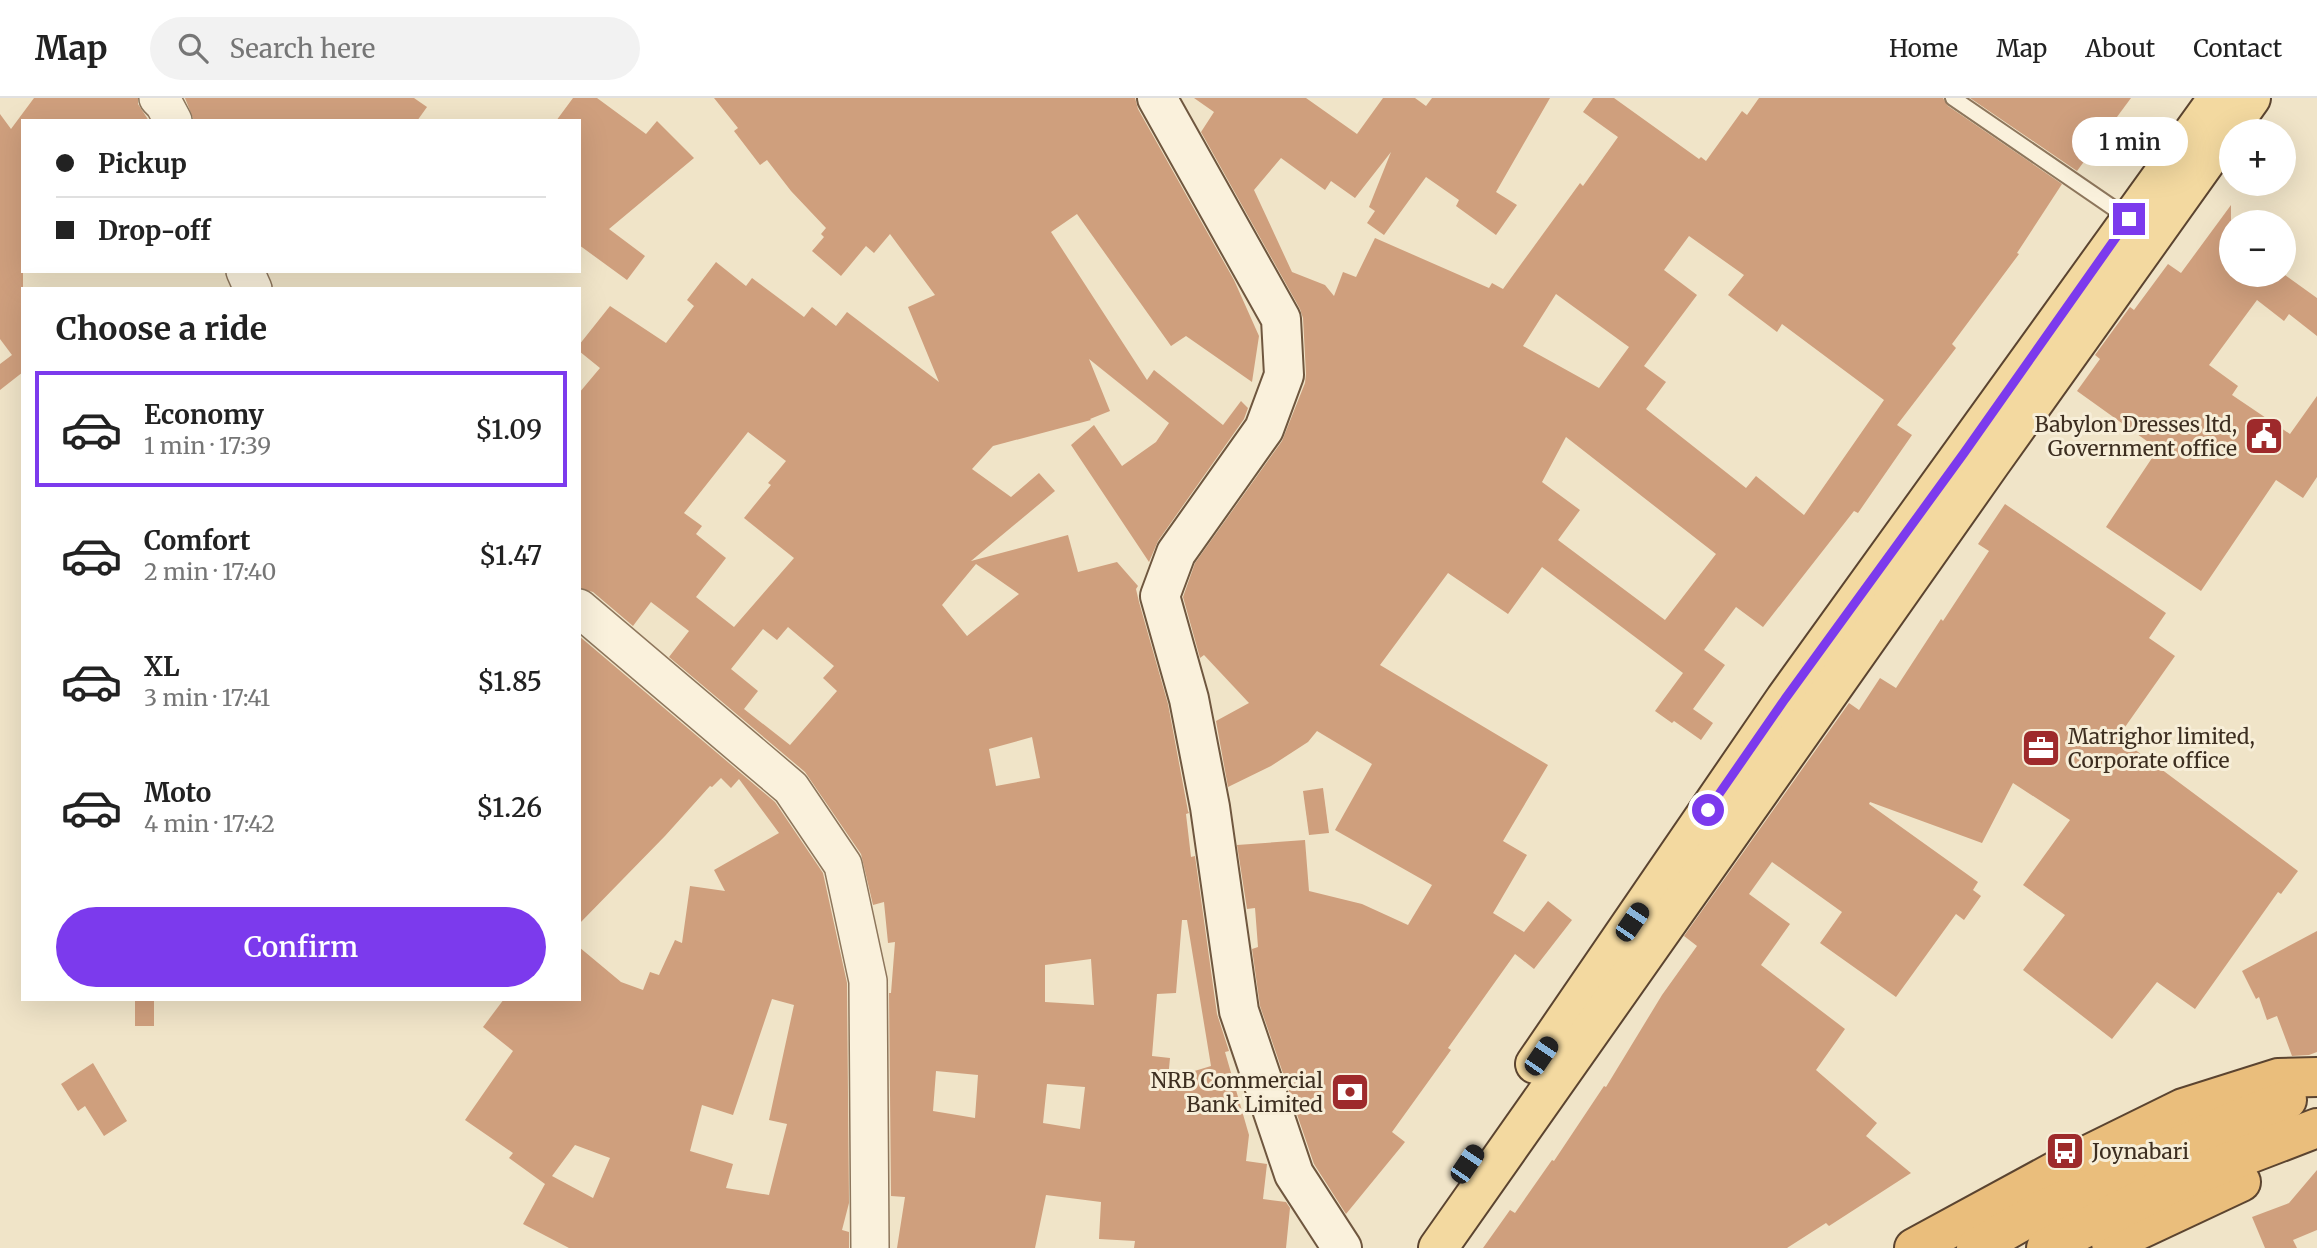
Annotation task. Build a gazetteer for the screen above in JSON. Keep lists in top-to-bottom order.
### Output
{
  "places": {
    "public building": ["Babylon Dresses ltd, Government office"],
    "office": ["Matrighor limited, Corporate office"],
    "bank": ["NRB Commercial Bank Limited"],
    "bus stop": ["Joynabari"]
  },
  "page": {
    "header": "Map",
    "search": "Search here",
    "nav": [
      "Home",
      "Map",
      "About",
      "Contact"
    ],
    "bubble": "1 min",
    "map_buttons": ["+", "−"],
    "banner": ["Pickup", "Drop-off"],
    "heading": "Choose a ride",
    "list": [
      {
        "name": "Economy",
        "note": "1 min · 17:39",
        "value": "$1.09"
      },
      {
        "name": "Comfort",
        "note": "2 min · 17:40",
        "value": "$1.47"
      },
      {
        "name": "XL",
        "note": "3 min · 17:41",
        "value": "$1.85"
      },
      {
        "name": "Moto",
        "note": "4 min · 17:42",
        "value": "$1.26"
      }
    ],
    "buttons": "Confirm"
  }
}
